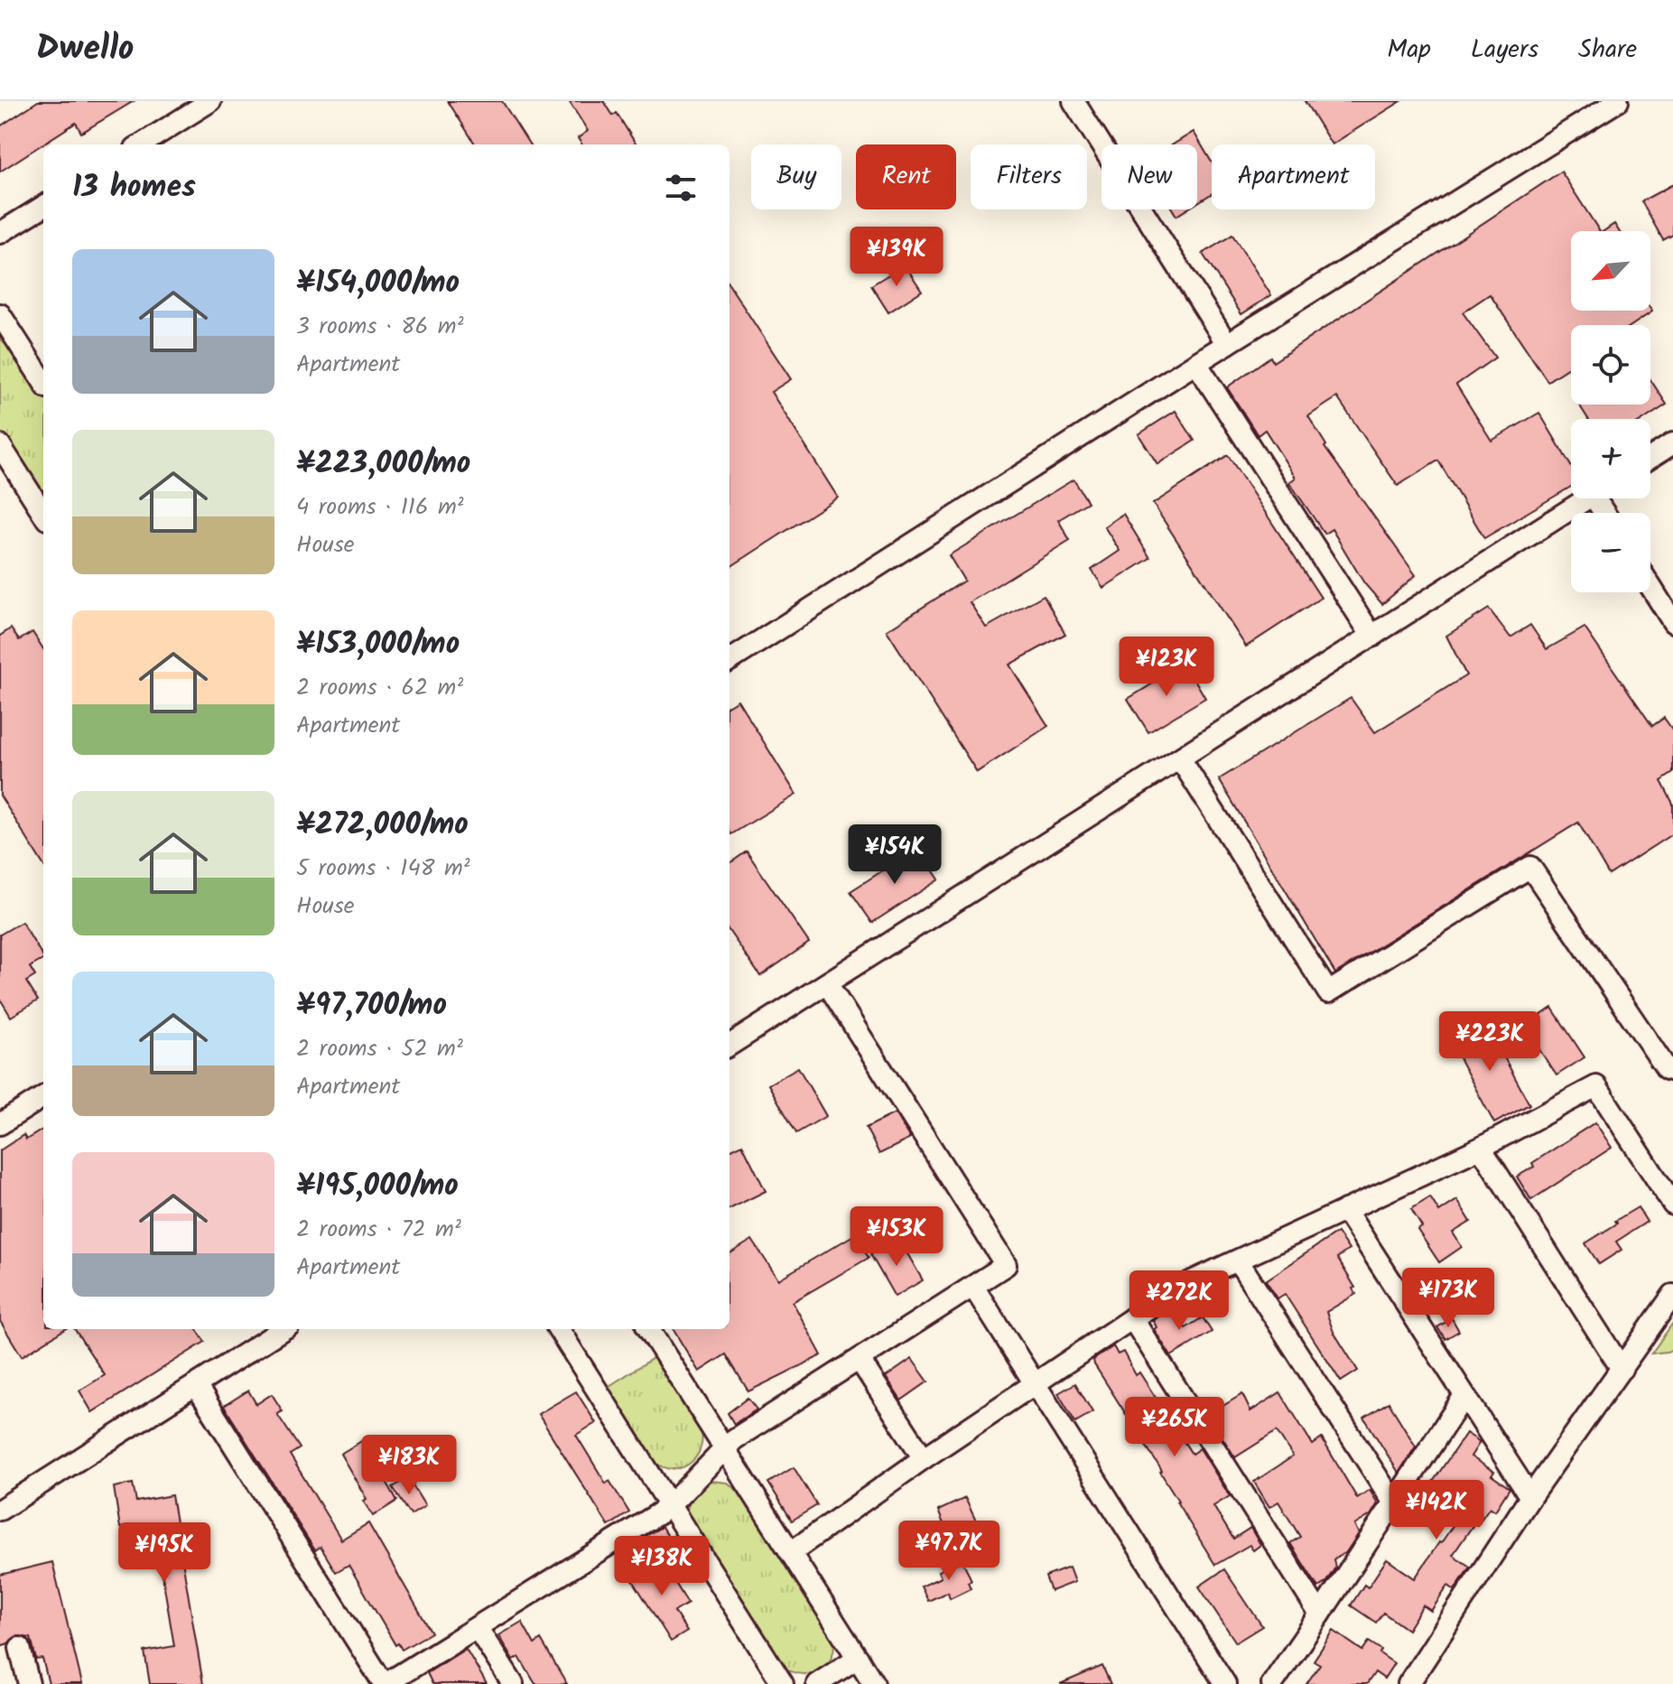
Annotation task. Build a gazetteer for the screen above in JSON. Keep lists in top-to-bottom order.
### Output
{
  "north": "bottom left",
  "page": {
    "header": "Dwello",
    "nav": ["Map", "Layers", "Share"],
    "chip": [
      "Buy",
      "Rent",
      "Filters",
      "New",
      "Apartment"
    ],
    "heading": "13 homes",
    "price": [
      "¥139K",
      "¥123K",
      "¥154K",
      "¥223K",
      "¥153K",
      "¥173K",
      "¥272K",
      "¥265K",
      "¥183K",
      "¥142K",
      "¥97.7K",
      "¥195K",
      "¥138K"
    ],
    "map_buttons": ["+", "−"],
    "list": [
      {
        "name": "¥154,000/mo",
        "note": "3 rooms · 86 m² · Apartment"
      },
      {
        "name": "¥223,000/mo",
        "note": "4 rooms · 116 m² · House"
      },
      {
        "name": "¥153,000/mo",
        "note": "2 rooms · 62 m² · Apartment"
      },
      {
        "name": "¥272,000/mo",
        "note": "5 rooms · 148 m² · House"
      },
      {
        "name": "¥97,700/mo",
        "note": "2 rooms · 52 m² · Apartment"
      },
      {
        "name": "¥195,000/mo",
        "note": "2 rooms · 72 m² · Apartment"
      }
    ]
  }
}
